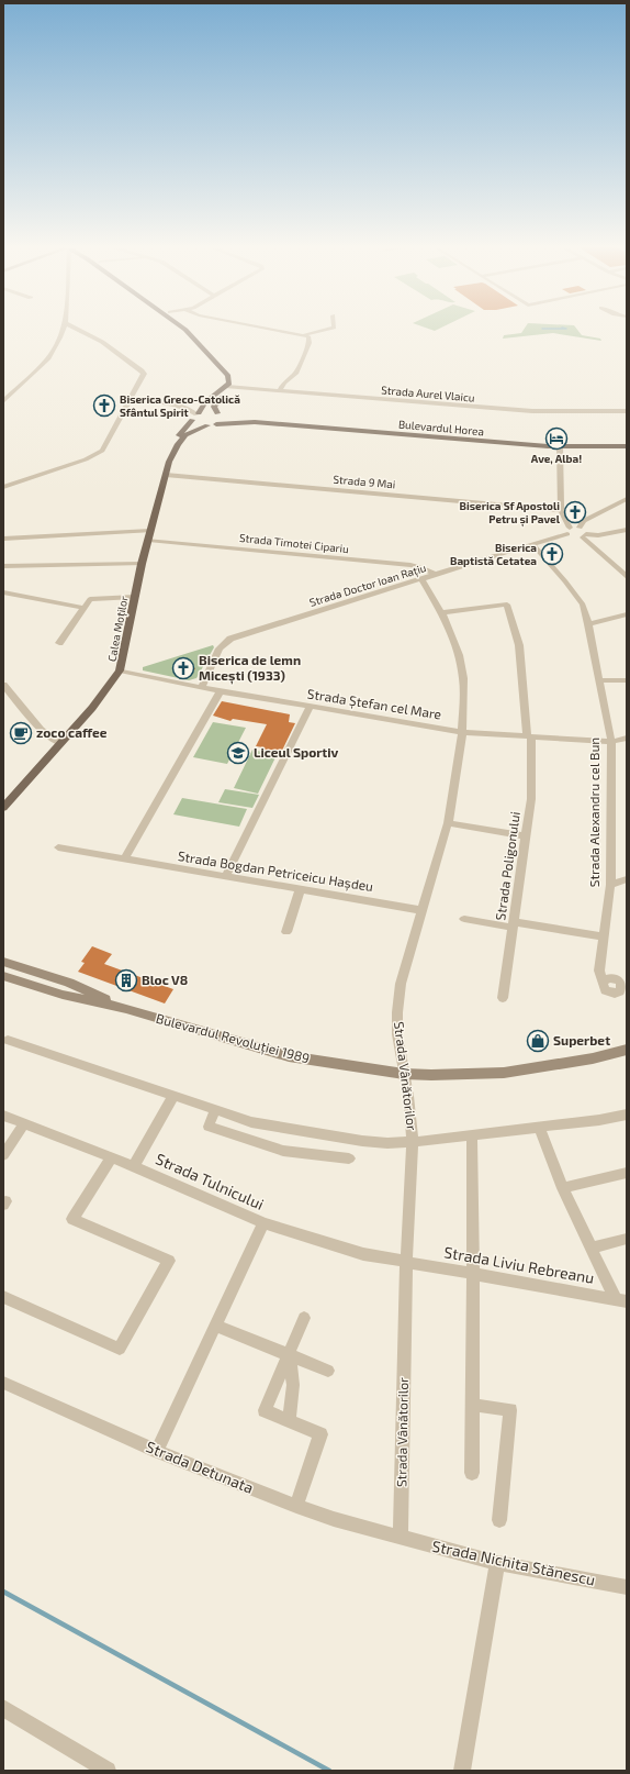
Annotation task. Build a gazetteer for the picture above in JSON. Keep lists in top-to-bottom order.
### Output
{
  "streets": {
    "main road": ["Bulevardul Horea", "Calea Moților", "Bulevardul Revoluției 1989"],
    "street": [
      "Strada Aurel Vlaicu",
      "Strada 9 Mai",
      "Strada Timotei Cipariu",
      "Strada Doctor Ioan Rațiu",
      "Strada Ștefan cel Mare",
      "Strada Alexandru cel Bun",
      "Strada Poligonului",
      "Strada Bogdan Petriceicu Hașdeu",
      "Strada Vânătorilor",
      "Strada Tulnicului",
      "Strada Liviu Rebreanu",
      "Strada Detunata",
      "Strada Nichita Stănescu"
    ]
  },
  "crossings": [
    ["Strada Aurel Vlaicu", "Calea Moților"],
    ["Strada 9 Mai", "Calea Moților"],
    ["Strada Timotei Cipariu", "Strada Doctor Ioan Rațiu"],
    ["Strada Timotei Cipariu", "Calea Moților"],
    ["Strada Doctor Ioan Rațiu", "Strada Ștefan cel Mare"],
    ["Strada Doctor Ioan Rațiu", "Strada Alexandru cel Bun"],
    ["Strada Doctor Ioan Rațiu", "Strada Vânătorilor"],
    ["Calea Moților", "Strada Ștefan cel Mare"],
    ["Strada Ștefan cel Mare", "Strada Alexandru cel Bun"],
    ["Strada Ștefan cel Mare", "Strada Poligonului"],
    ["Strada Ștefan cel Mare", "Strada Vânătorilor"],
    ["Strada Poligonului", "Strada Vânătorilor"],
    ["Strada Bogdan Petriceicu Hașdeu", "Strada Vânătorilor"],
    ["Bulevardul Revoluției 1989", "Strada Vânătorilor"],
    ["Strada Vânătorilor", "Strada Tulnicului"],
    ["Strada Vânătorilor", "Strada Liviu Rebreanu"],
    ["Strada Vânătorilor", "Strada Detunata"],
    ["Strada Vânătorilor", "Strada Nichita Stănescu"],
    ["Strada Tulnicului", "Strada Liviu Rebreanu"],
    ["Strada Detunata", "Strada Nichita Stănescu"]
  ],
  "places": {
    "church": [
      "Biserica Greco-Catolică Sfântul Spirit",
      "Biserica Sf Apostoli Petru și Pavel",
      "Biserica Baptistă Cetatea",
      "Biserica de lemn Micești (1933)"
    ],
    "hotel": ["Ave, Alba!"],
    "cafe": ["zoco caffee"],
    "school or university": ["Liceul Sportiv"],
    "building": ["Bloc V8"],
    "shop": ["Superbet"]
  }
}
